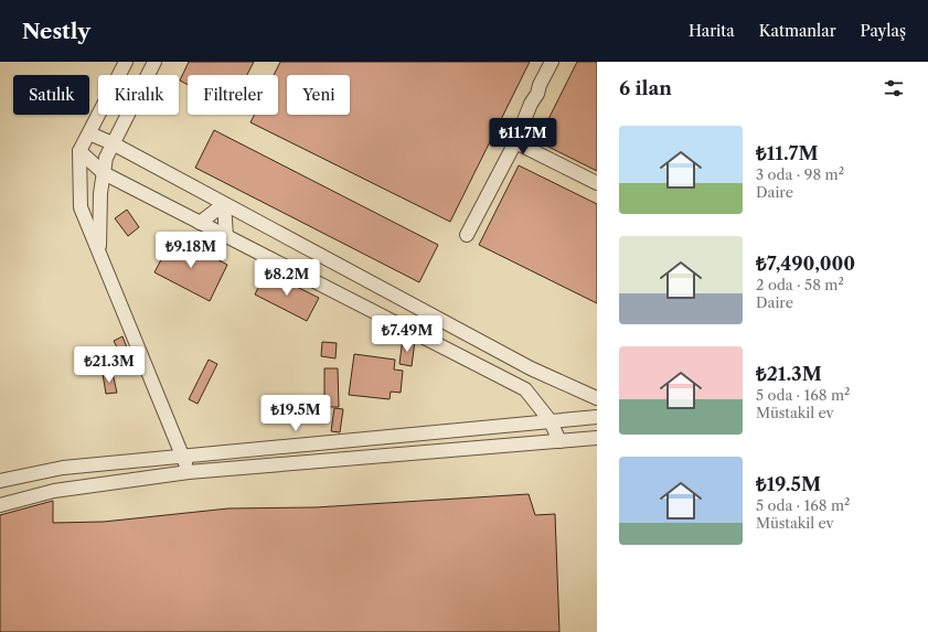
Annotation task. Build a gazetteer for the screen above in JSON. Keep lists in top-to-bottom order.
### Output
{
  "page": {
    "header": "Nestly",
    "nav": ["Harita", "Katmanlar", "Paylaş"],
    "heading": "6 ilan",
    "chip": [
      "Satılık",
      "Kiralık",
      "Filtreler",
      "Yeni"
    ],
    "list": [
      {
        "name": "₺11.7M",
        "note": "3 oda · 98 m² · Daire"
      },
      {
        "name": "₺7,490,000",
        "note": "2 oda · 58 m² · Daire"
      },
      {
        "name": "₺21.3M",
        "note": "5 oda · 168 m² · Müstakil ev"
      },
      {
        "name": "₺19.5M",
        "note": "5 oda · 168 m² · Müstakil ev"
      }
    ],
    "price": [
      "₺11.7M",
      "₺9.18M",
      "₺8.2M",
      "₺7.49M",
      "₺21.3M",
      "₺19.5M"
    ]
  }
}
